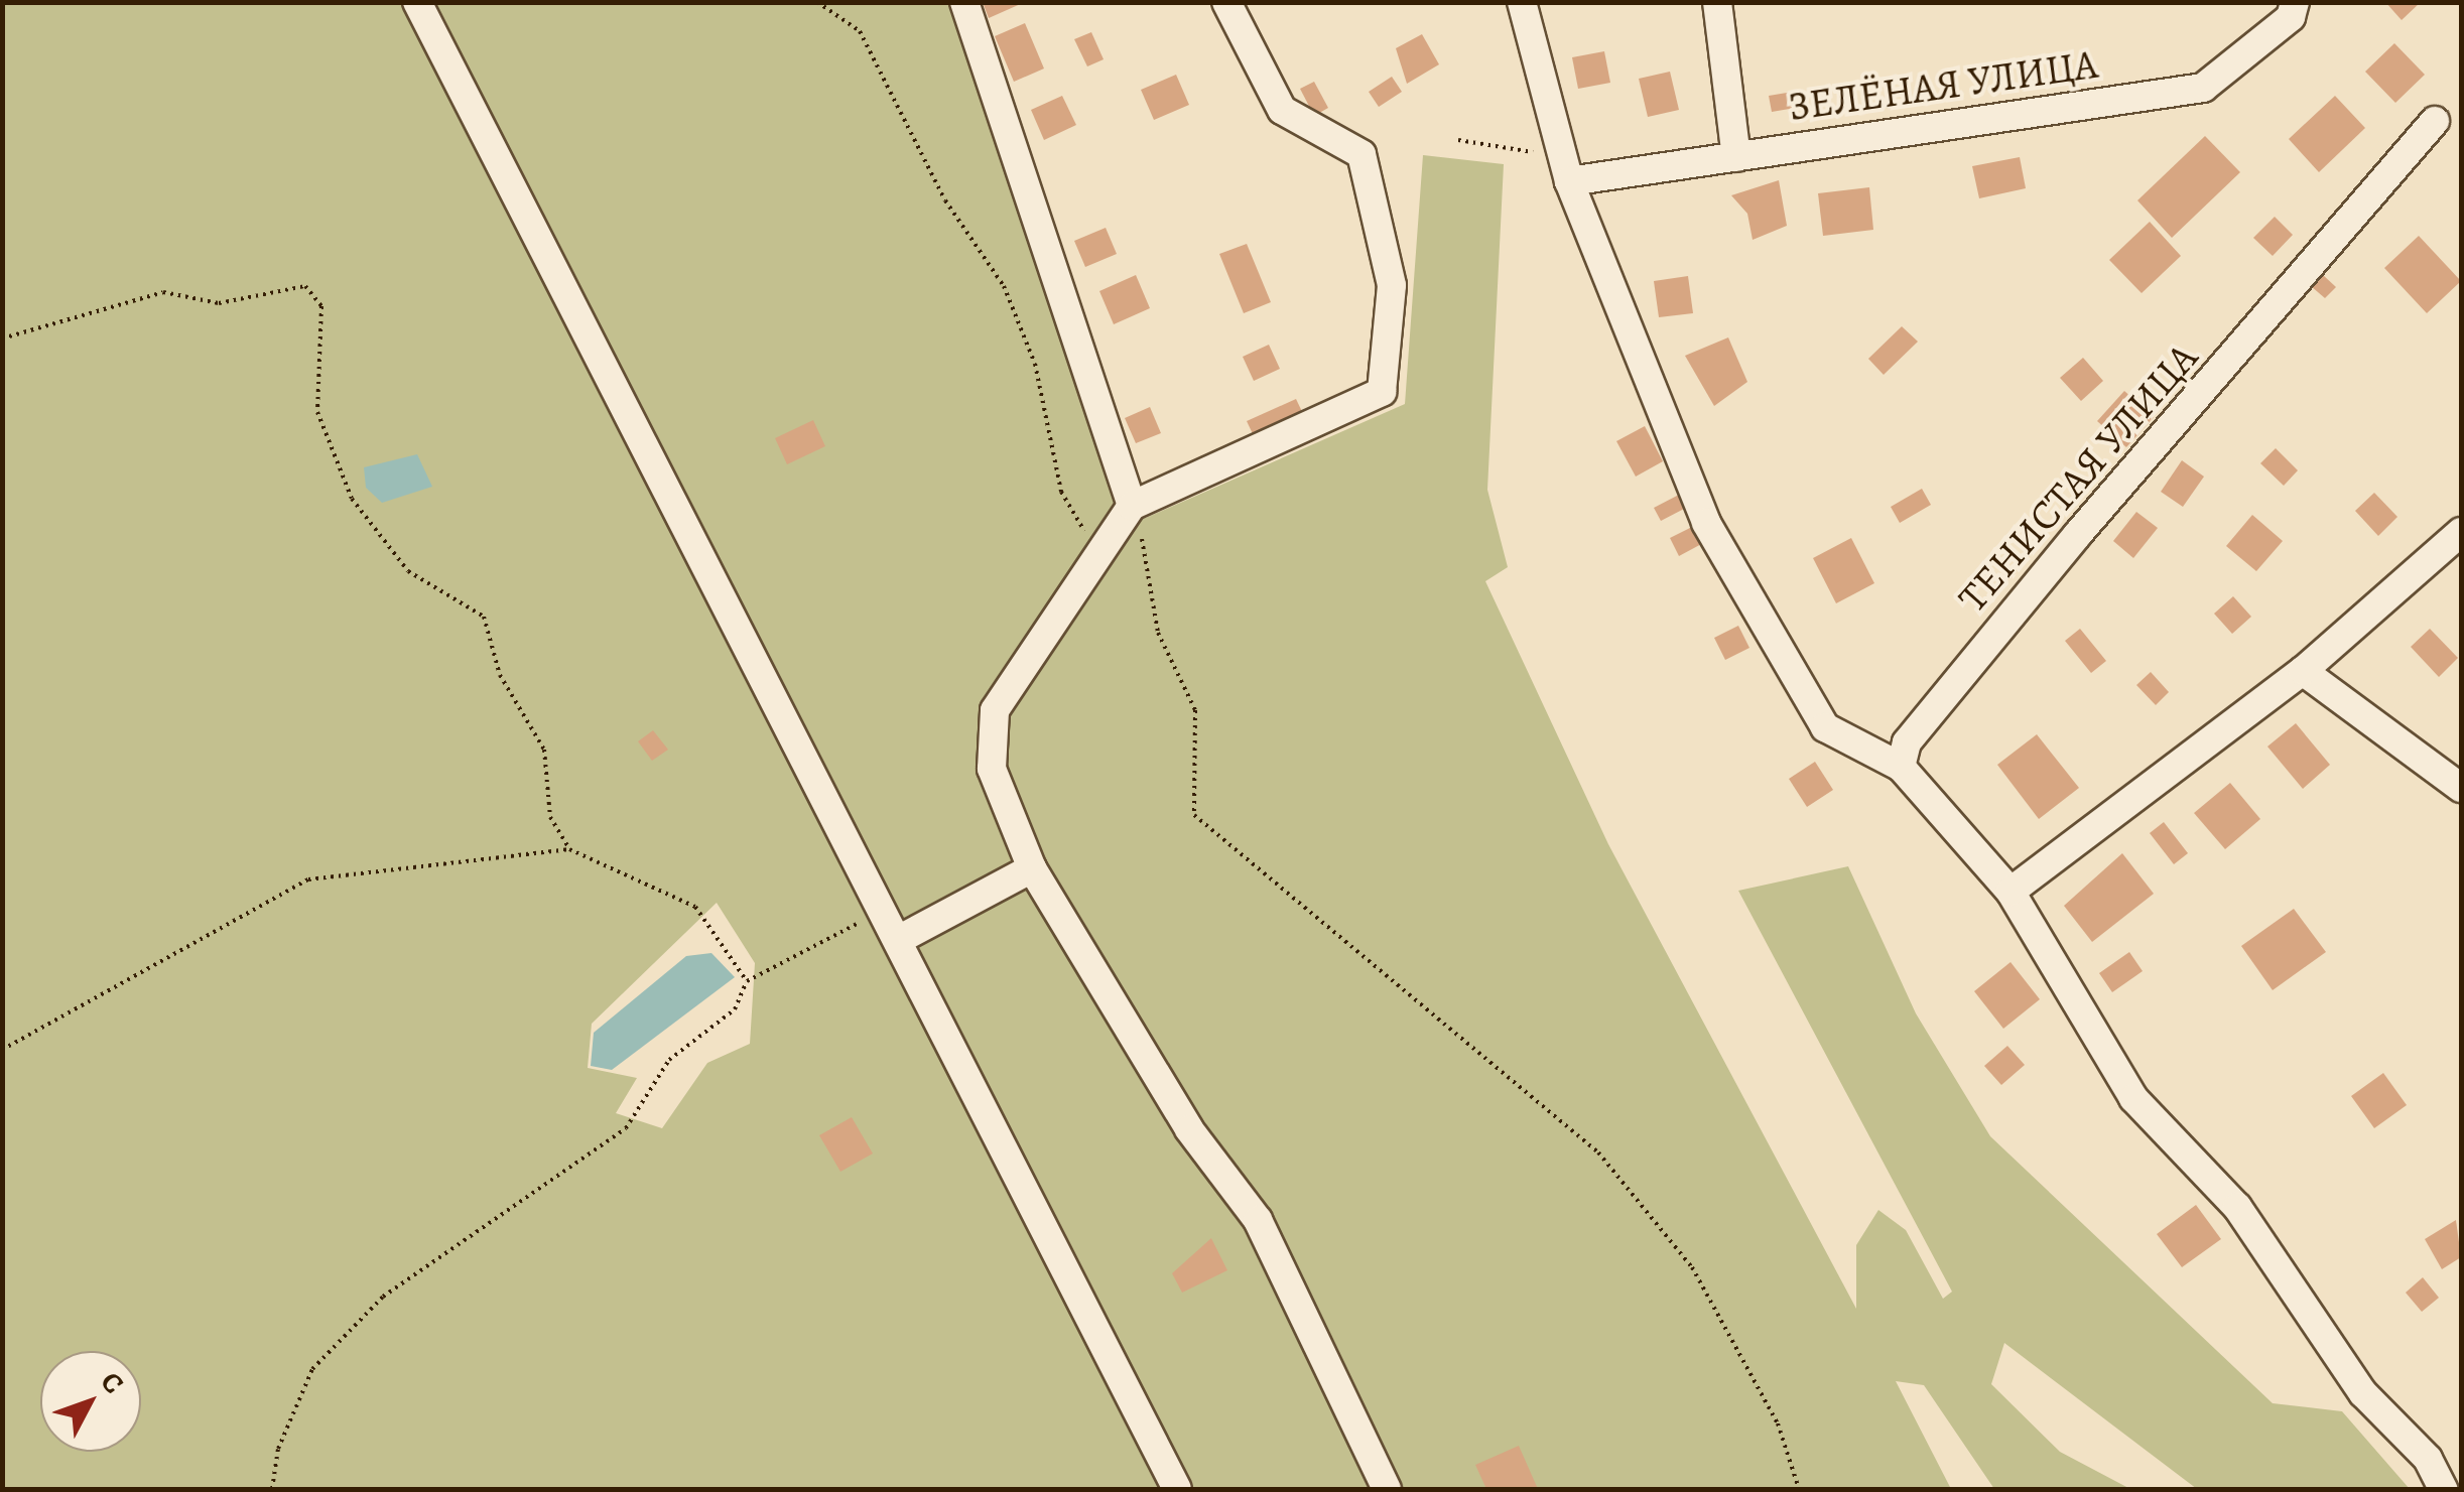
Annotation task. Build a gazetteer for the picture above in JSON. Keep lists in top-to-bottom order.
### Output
{
  "streets": {
    "street": ["ЗЕЛЁНАЯ УЛИЦА", "ТЕНИСТАЯ УЛИЦА"]
  },
  "north": "top right"
}
